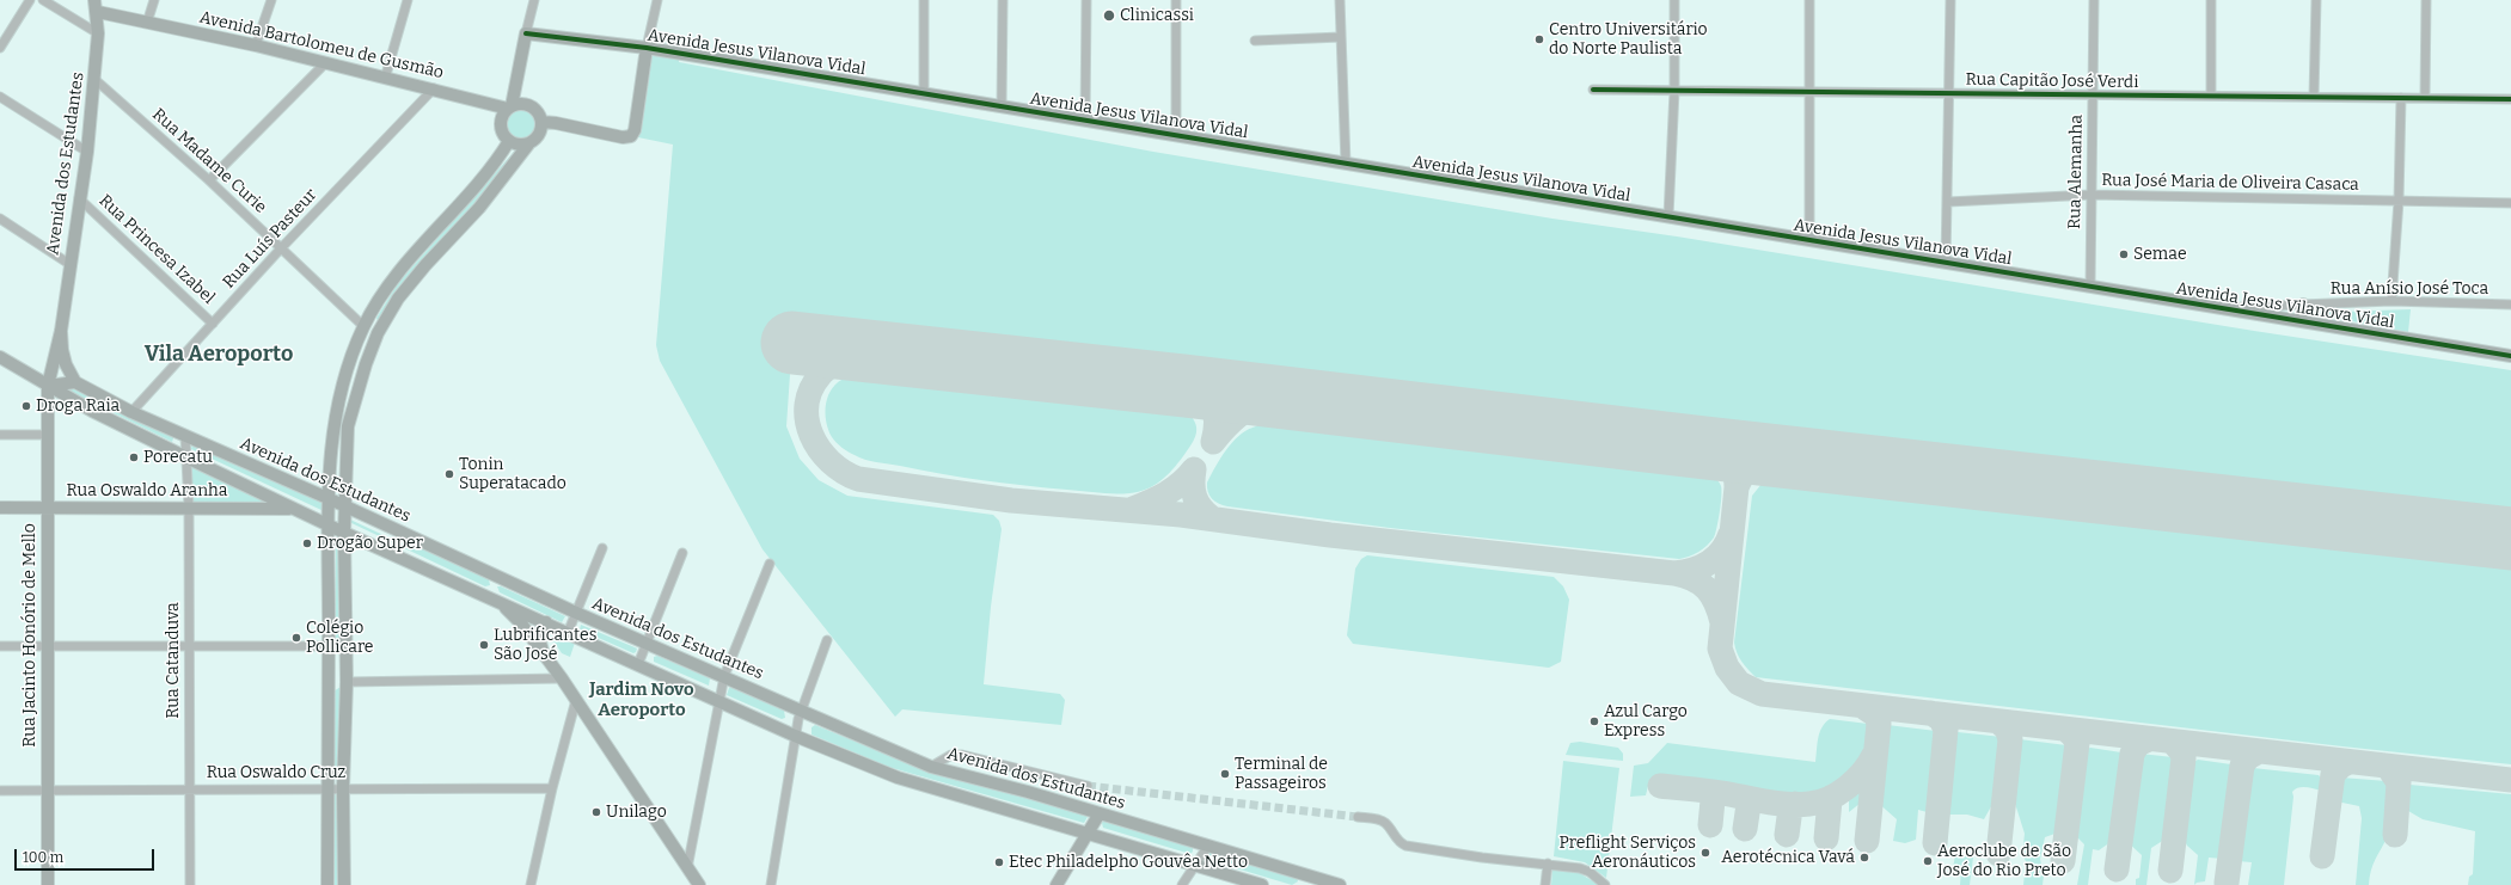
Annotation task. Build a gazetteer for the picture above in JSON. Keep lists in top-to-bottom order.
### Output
{
  "streets": {
    "street": [
      "Avenida Bartolomeu de Gusmão",
      "Avenida Jesus Vilanova Vidal",
      "Rua Capitão José Verdi",
      "Rua Madame Curie",
      "Avenida dos Estudantes",
      "Rua Alemanha",
      "Rua José Maria de Oliveira Casaca",
      "Rua Luís Pasteur",
      "Rua Princesa Izabel",
      "Rua Anísio José Toca",
      "Rua Oswaldo Aranha",
      "Rua Jacinto Honório de Mello",
      "Rua Catanduva",
      "Rua Oswaldo Cruz"
    ]
  },
  "crossings": [
    ["Avenida Bartolomeu de Gusmão", "Avenida dos Estudantes"],
    ["Avenida Bartolomeu de Gusmão", "Rua Luís Pasteur"],
    ["Avenida Jesus Vilanova Vidal", "Rua Alemanha"],
    ["Avenida Jesus Vilanova Vidal", "Rua Anísio José Toca"],
    ["Rua Capitão José Verdi", "Rua Alemanha"],
    ["Rua Madame Curie", "Avenida dos Estudantes"],
    ["Rua Madame Curie", "Rua Luís Pasteur"],
    ["Avenida dos Estudantes", "Rua Luís Pasteur"],
    ["Avenida dos Estudantes", "Rua Princesa Izabel"],
    ["Avenida dos Estudantes", "Rua Jacinto Honório de Mello"],
    ["Avenida dos Estudantes", "Rua Catanduva"],
    ["Rua Alemanha", "Rua José Maria de Oliveira Casaca"],
    ["Rua Luís Pasteur", "Rua Princesa Izabel"],
    ["Rua Oswaldo Aranha", "Rua Jacinto Honório de Mello"],
    ["Rua Oswaldo Aranha", "Rua Catanduva"],
    ["Rua Jacinto Honório de Mello", "Rua Oswaldo Cruz"],
    ["Rua Catanduva", "Rua Oswaldo Cruz"]
  ],
  "districts": ["Vila Aeroporto", "Jardim Novo Aeroporto"],
  "places": [
    "Clinicassi",
    "Centro Universitário do Norte Paulista",
    "Semae",
    "Droga Raia",
    "Porecatu",
    "Tonin Superatacado",
    "Drogão Super",
    "Colégio Pollicare",
    "Lubrificantes São José",
    "Azul Cargo Express",
    "Terminal de Passageiros",
    "Unilago",
    "Preflight Serviços Aeronáuticos",
    "Aerotécnica Vavá",
    "Aeroclube de São José do Rio Preto",
    "Etec Philadelpho Gouvêa Netto"
  ],
  "scale_bar": "100 m"
}
